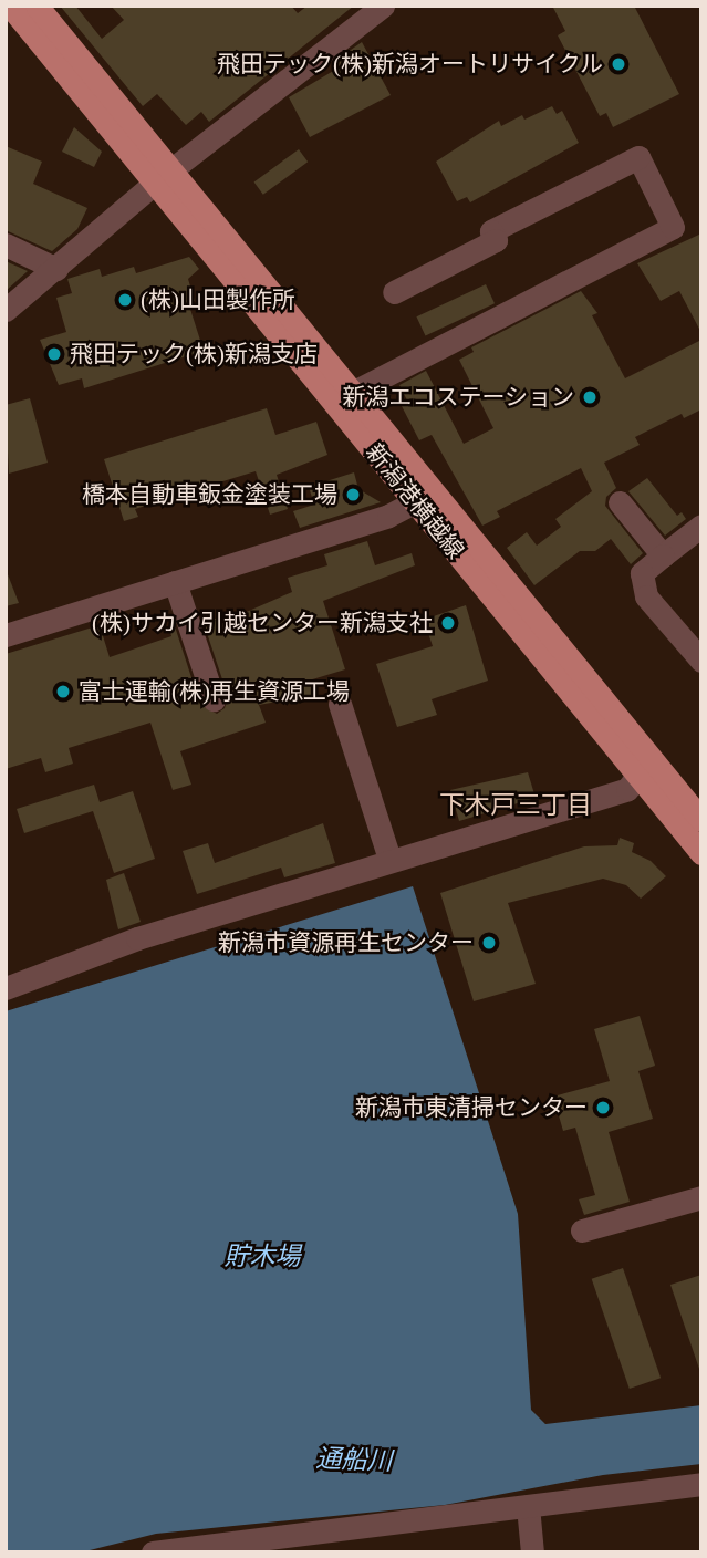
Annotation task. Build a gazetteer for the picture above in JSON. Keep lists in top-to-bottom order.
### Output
{
  "streets": {
    "main road": ["新潟港横越線"]
  },
  "districts": ["下木戸三丁目"],
  "water": ["貯木場", "通船川"],
  "places": [
    "飛田テック(株)新潟オートリサイクル",
    "(株)山田製作所",
    "飛田テック(株)新潟支店",
    "新潟エコステーション",
    "橋本自動車鈑金塗装工場",
    "(株)サカイ引越センター新潟支社",
    "富士運輸(株)再生資源工場",
    "新潟市資源再生センター",
    "新潟市東清掃センター"
  ]
}
